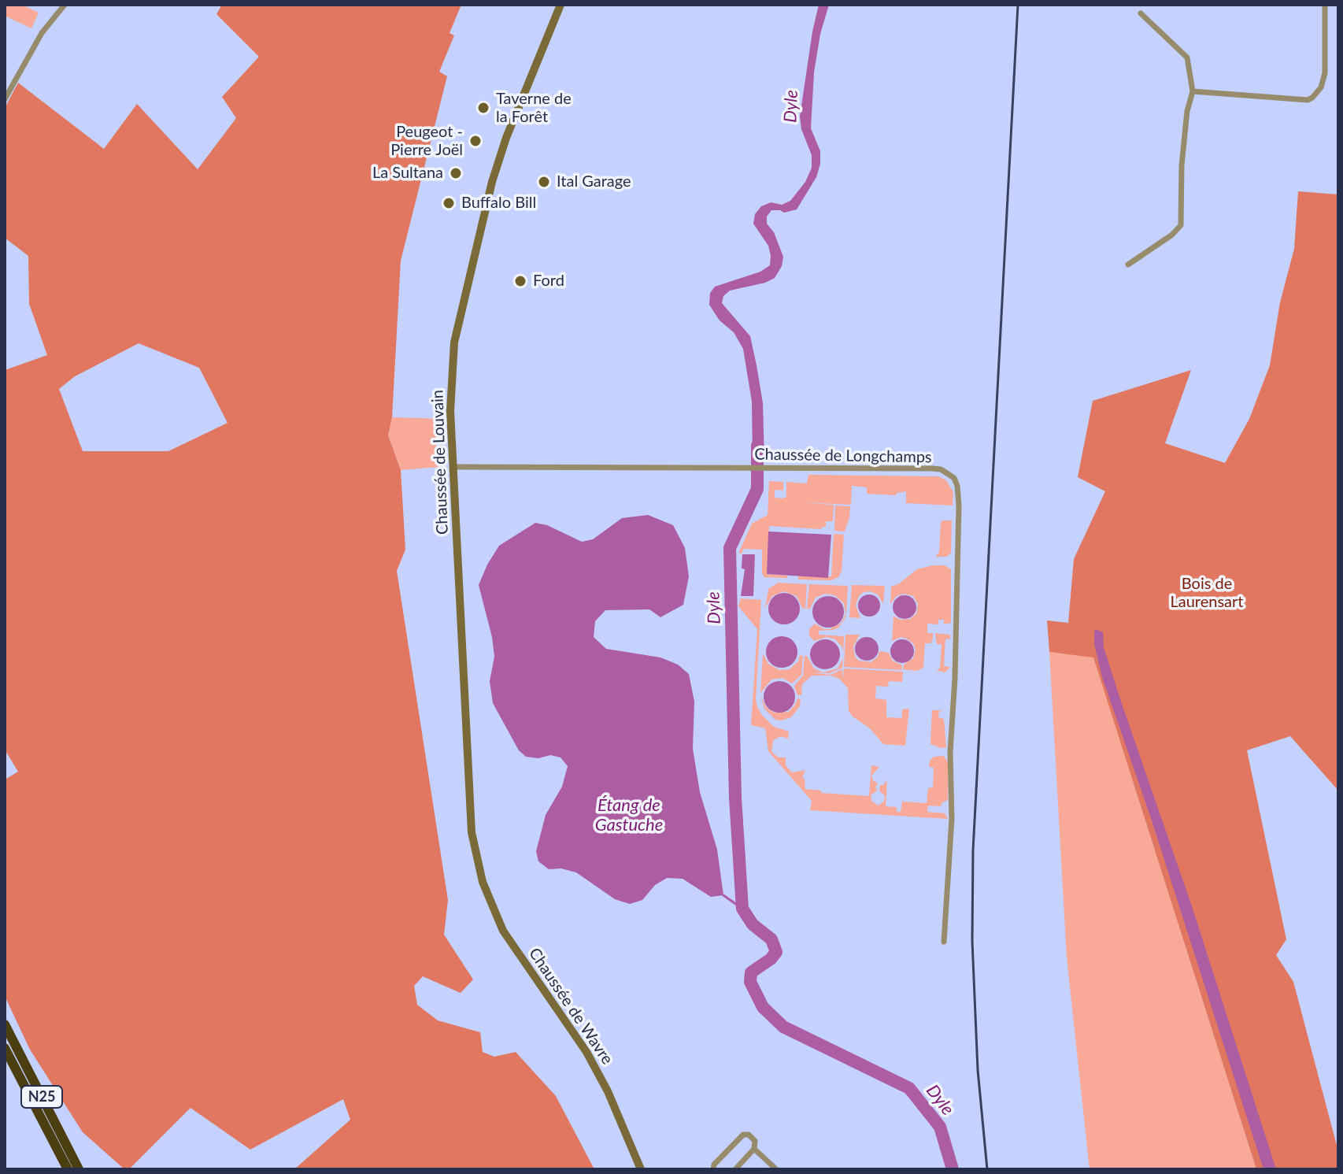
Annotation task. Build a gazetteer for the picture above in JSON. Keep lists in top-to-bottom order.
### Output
{
  "streets": {
    "highway": ["N25"],
    "main road": ["Chaussée de Louvain", "Chaussée de Wavre"],
    "street": ["Chaussée de Longchamps"]
  },
  "crossings": [
    ["Chaussée de Longchamps", "Chaussée de Louvain"],
    ["Chaussée de Louvain", "Chaussée de Wavre"]
  ],
  "water": ["Dyle", "Étang de Gastuche"],
  "parks": ["Bois de Laurensart"],
  "places": [
    "Taverne de la Forêt",
    "Peugeot - Pierre Joël",
    "La Sultana",
    "Ital Garage",
    "Buffalo Bill",
    "Ford"
  ]
}
